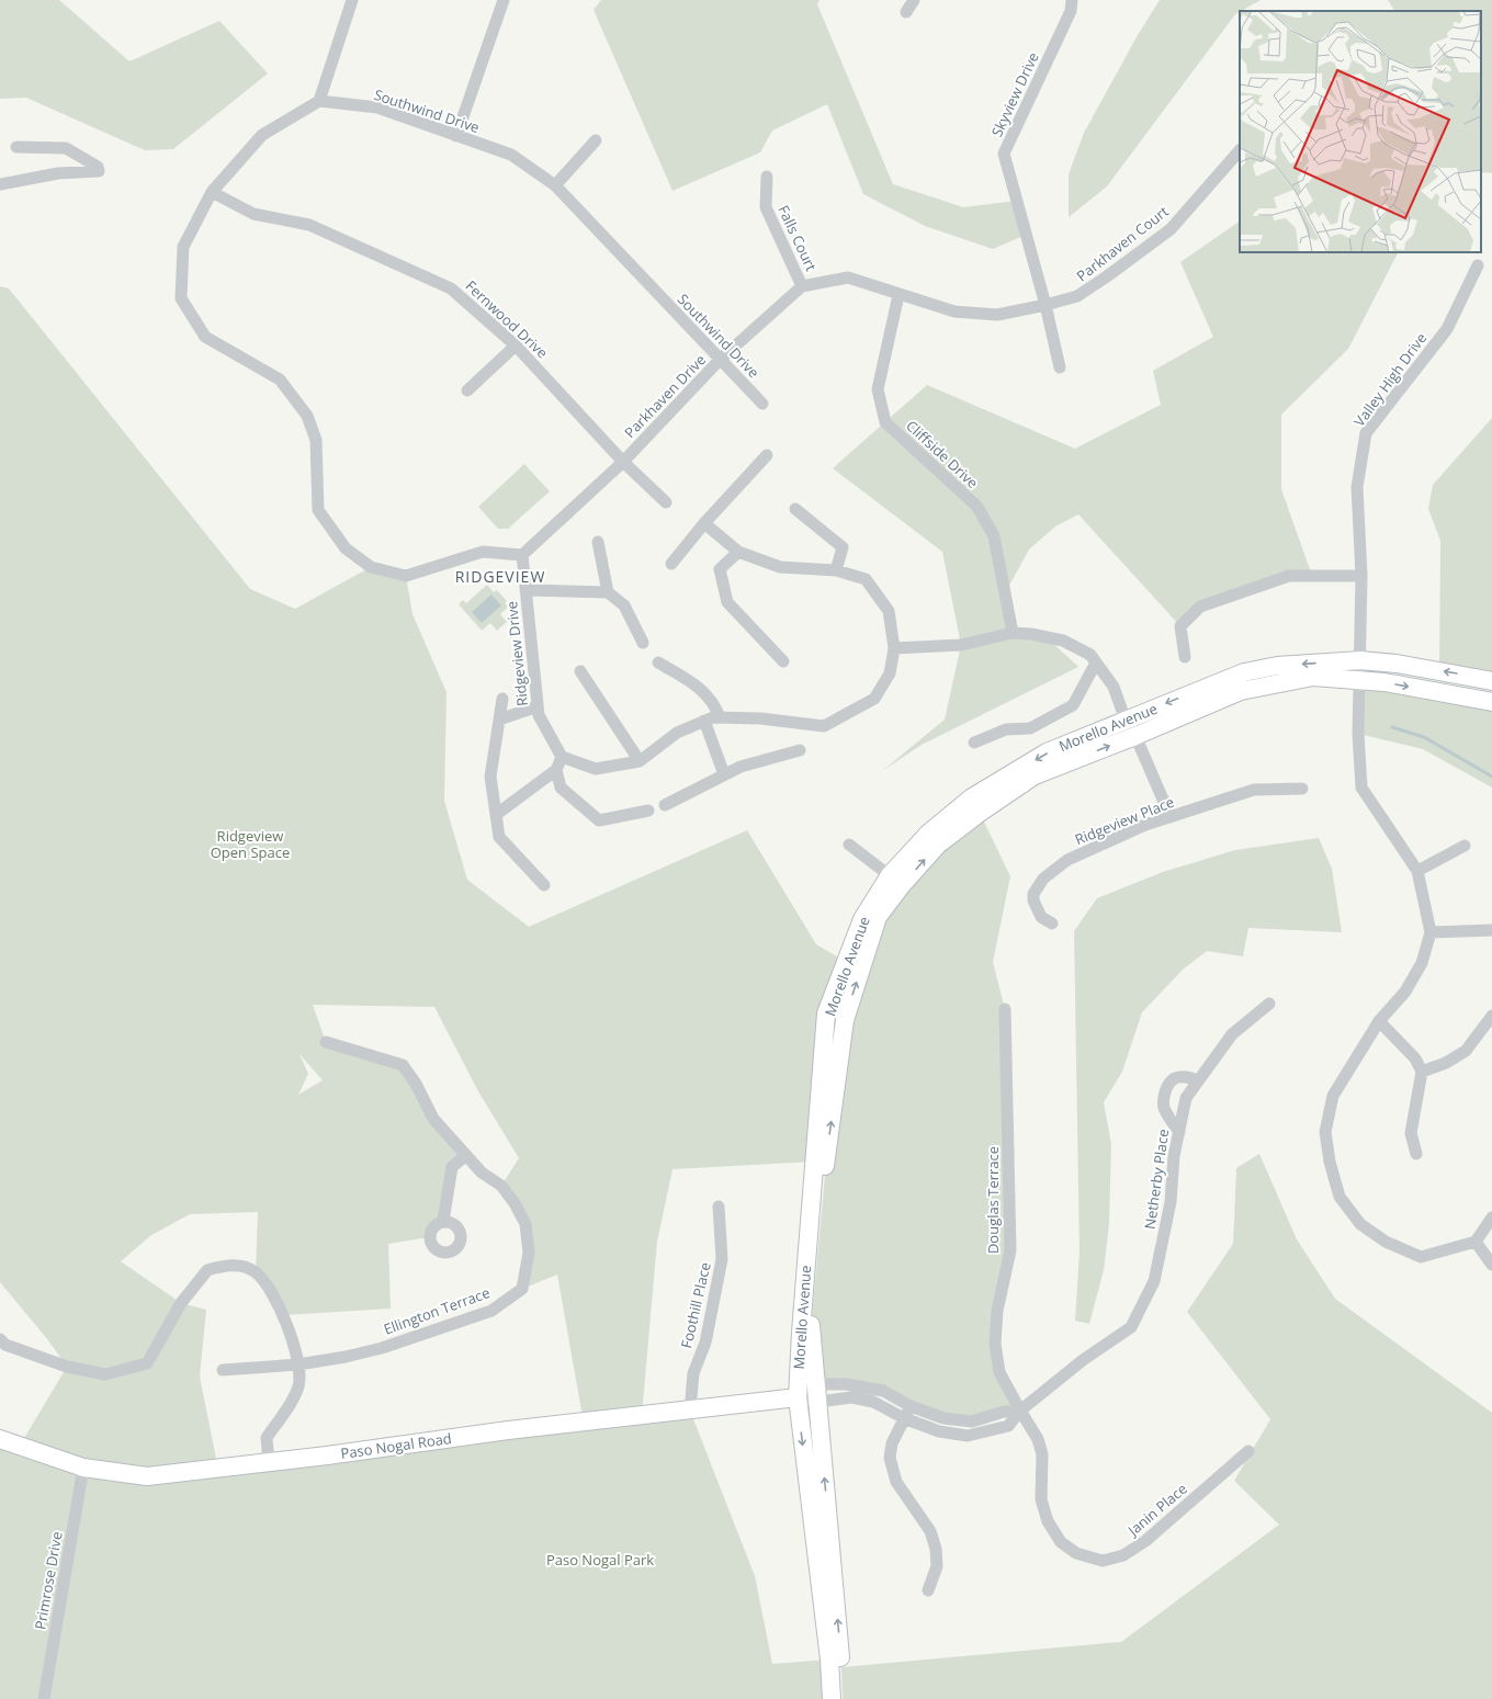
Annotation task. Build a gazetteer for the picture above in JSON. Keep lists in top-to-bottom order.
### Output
{
  "streets": {
    "street": [
      "Skyview Drive",
      "Southwind Drive",
      "Falls Court",
      "Parkhaven Court",
      "Fernwood Drive",
      "Valley High Drive",
      "Parkhaven Drive",
      "Cliffside Drive",
      "Ridgeview Drive",
      "Morello Avenue",
      "Ridgeview Place",
      "Netherby Place",
      "Douglas Terrace",
      "Foothill Place",
      "Ellington Terrace",
      "Paso Nogal Road",
      "Janin Place",
      "Primrose Drive"
    ]
  },
  "crossings": [
    ["Skyview Drive", "Parkhaven Court"],
    ["Southwind Drive", "Parkhaven Drive"],
    ["Falls Court", "Parkhaven Drive"],
    ["Fernwood Drive", "Parkhaven Drive"],
    ["Valley High Drive", "Morello Avenue"],
    ["Parkhaven Drive", "Ridgeview Drive"],
    ["Morello Avenue", "Netherby Place"],
    ["Morello Avenue", "Paso Nogal Road"],
    ["Netherby Place", "Douglas Terrace"],
    ["Netherby Place", "Janin Place"],
    ["Douglas Terrace", "Janin Place"],
    ["Foothill Place", "Paso Nogal Road"],
    ["Paso Nogal Road", "Primrose Drive"]
  ],
  "districts": ["RIDGEVIEW"],
  "parks": ["Ridgeview Open Space", "Paso Nogal Park"]
}
